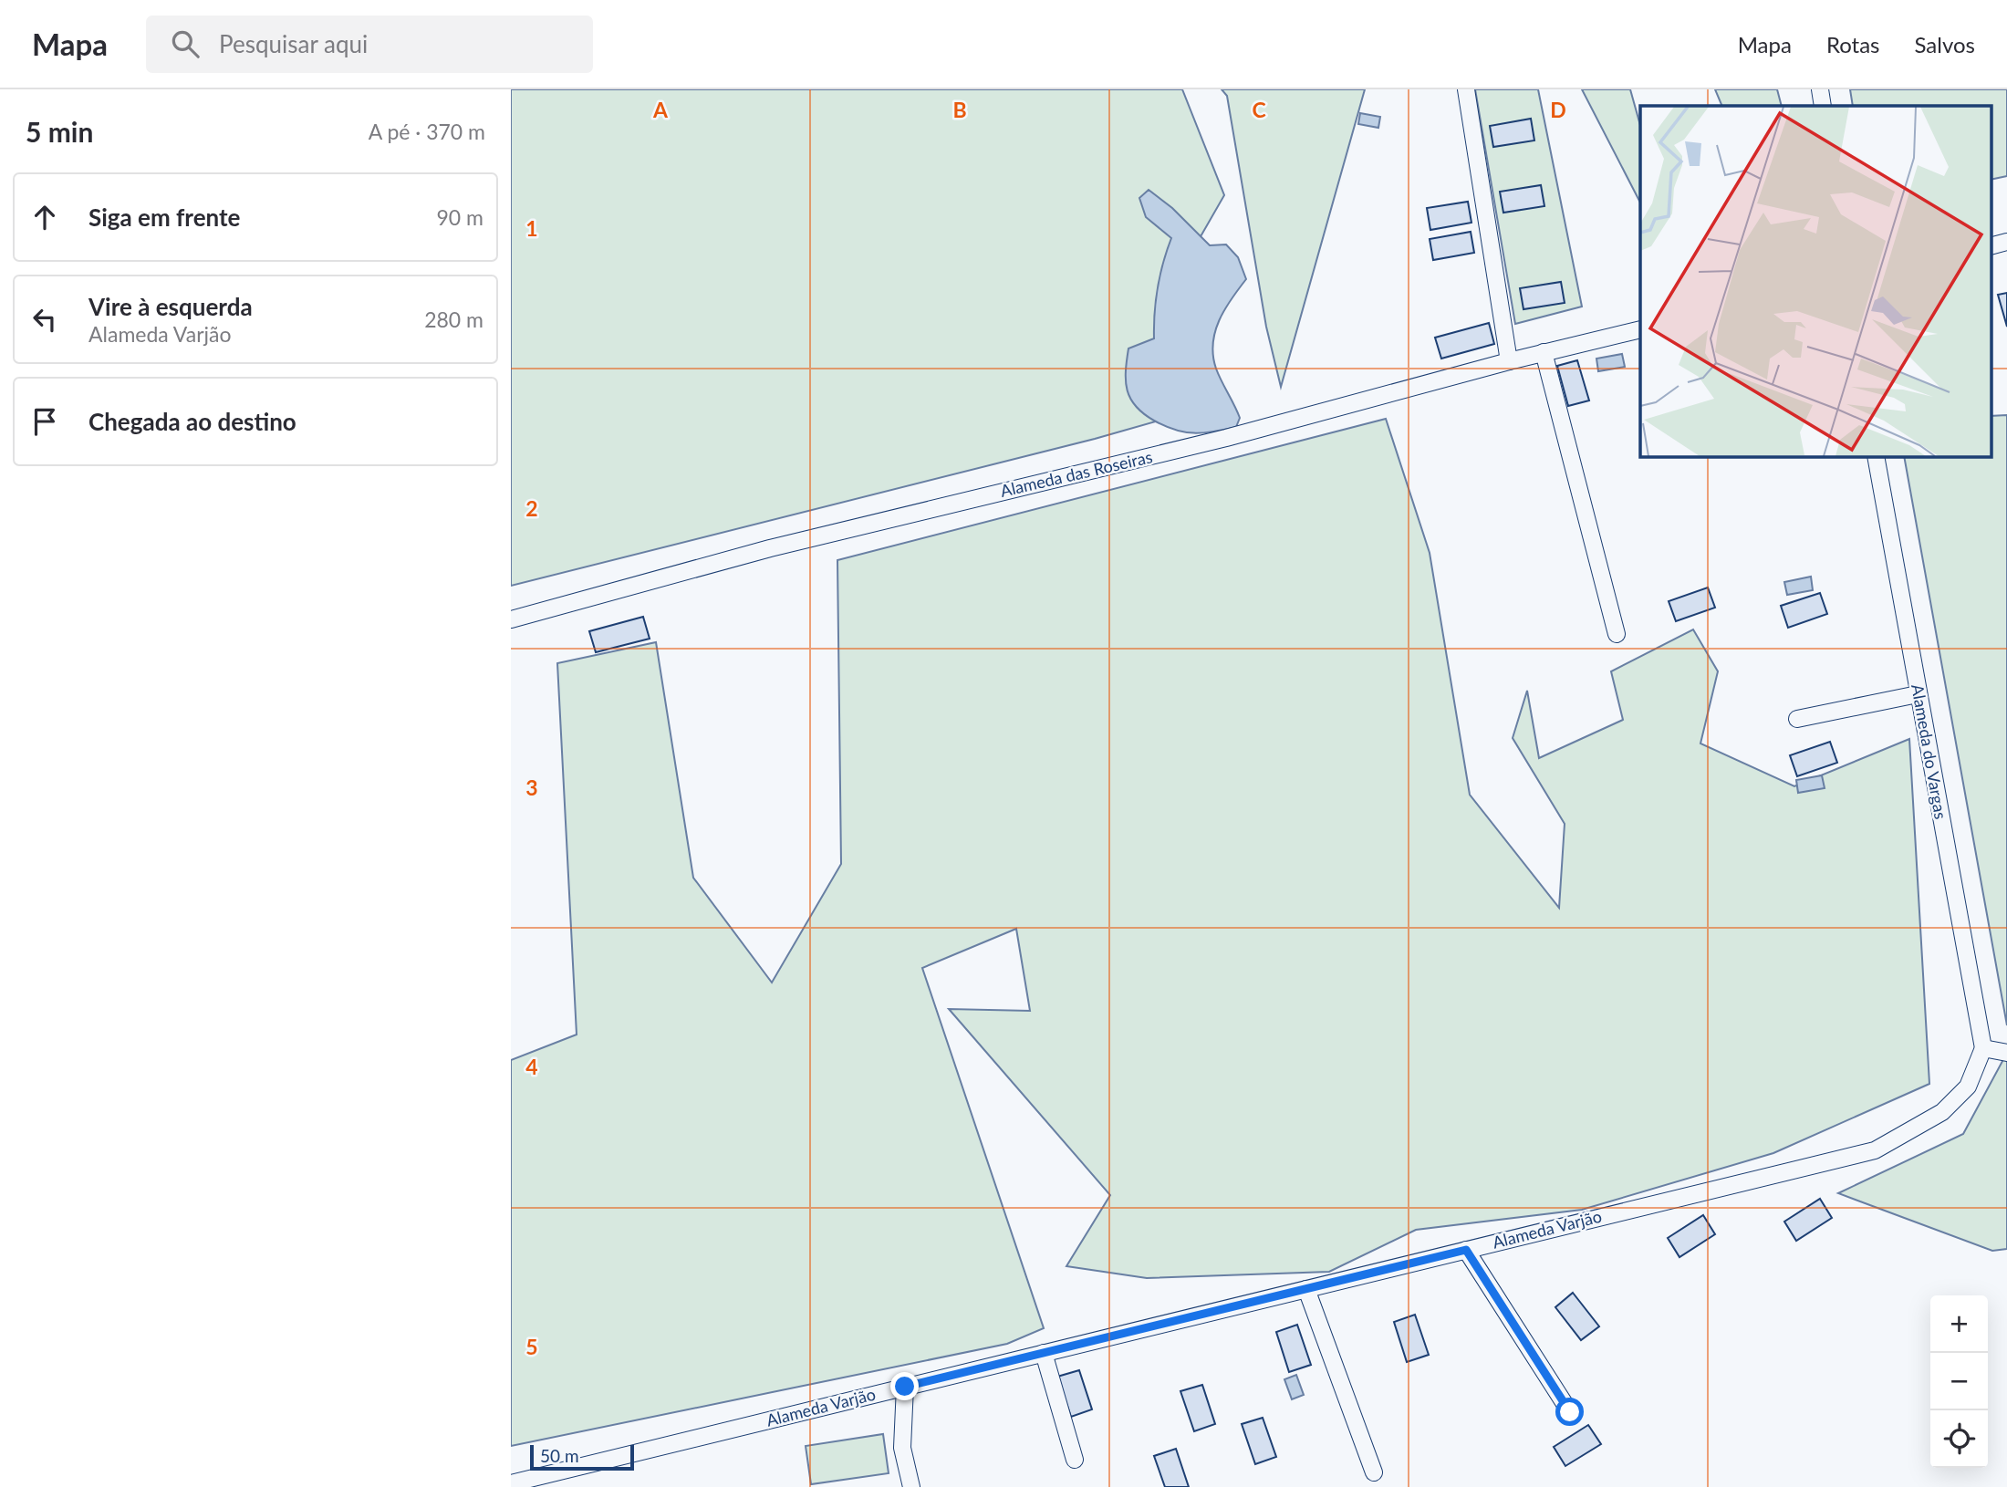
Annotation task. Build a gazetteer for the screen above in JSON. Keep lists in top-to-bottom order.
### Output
{
  "streets": {
    "street": ["Alameda das Roseiras", "Alameda do Vargas", "Alameda Varjão"]
  },
  "crossings": [
    ["Alameda do Vargas", "Alameda Varjão"]
  ],
  "scale_bar": "50 m",
  "page": {
    "header": "Mapa",
    "search": "Pesquisar aqui",
    "nav": ["Mapa", "Rotas", "Salvos"],
    "heading": ["5 min", "A pé · 370 m"],
    "list": [
      ["Siga em frente", "90 m"],
      ["Vire à esquerda", "Alameda Varjão", "280 m"],
      "Chegada ao destino"
    ],
    "map_buttons": ["+", "−"],
    "scale": "50 m"
  },
  "grid": {
    "columns": [
      "A",
      "B",
      "C",
      "D"
    ],
    "rows": [
      "1",
      "2",
      "3",
      "4",
      "5"
    ]
  }
}
